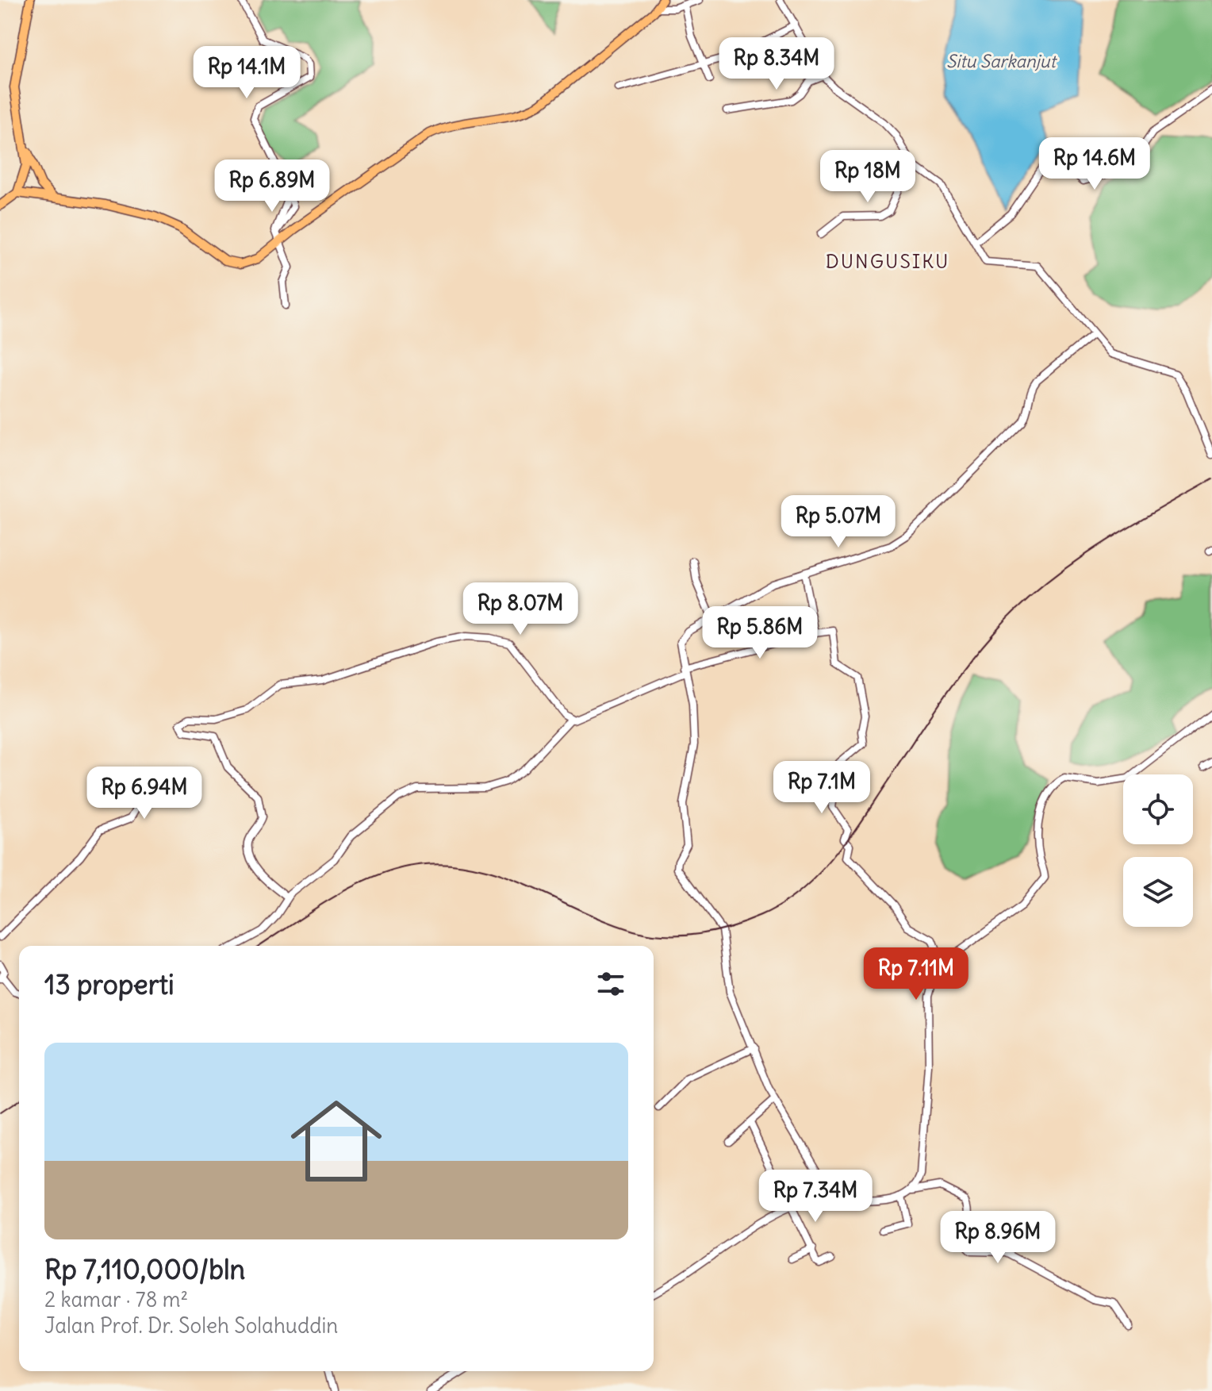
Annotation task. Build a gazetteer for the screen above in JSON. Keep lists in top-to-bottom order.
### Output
{
  "districts": ["DUNGUSIKU"],
  "water": ["Situ Sarkanjut"],
  "page": {
    "price": [
      "Rp 8.34M",
      "Rp 14.1M",
      "Rp 14.6M",
      "Rp 18M",
      "Rp 6.89M",
      "Rp 5.07M",
      "Rp 8.07M",
      "Rp 5.86M",
      "Rp 7.1M",
      "Rp 6.94M",
      "Rp 7.11M",
      "Rp 7.34M",
      "Rp 8.96M"
    ],
    "heading": "13 properti",
    "list": [
      {
        "name": "Rp 7,110,000/bln",
        "note": "2 kamar · 78 m² · Jalan Prof. Dr. Soleh Solahuddin"
      }
    ]
  }
}
